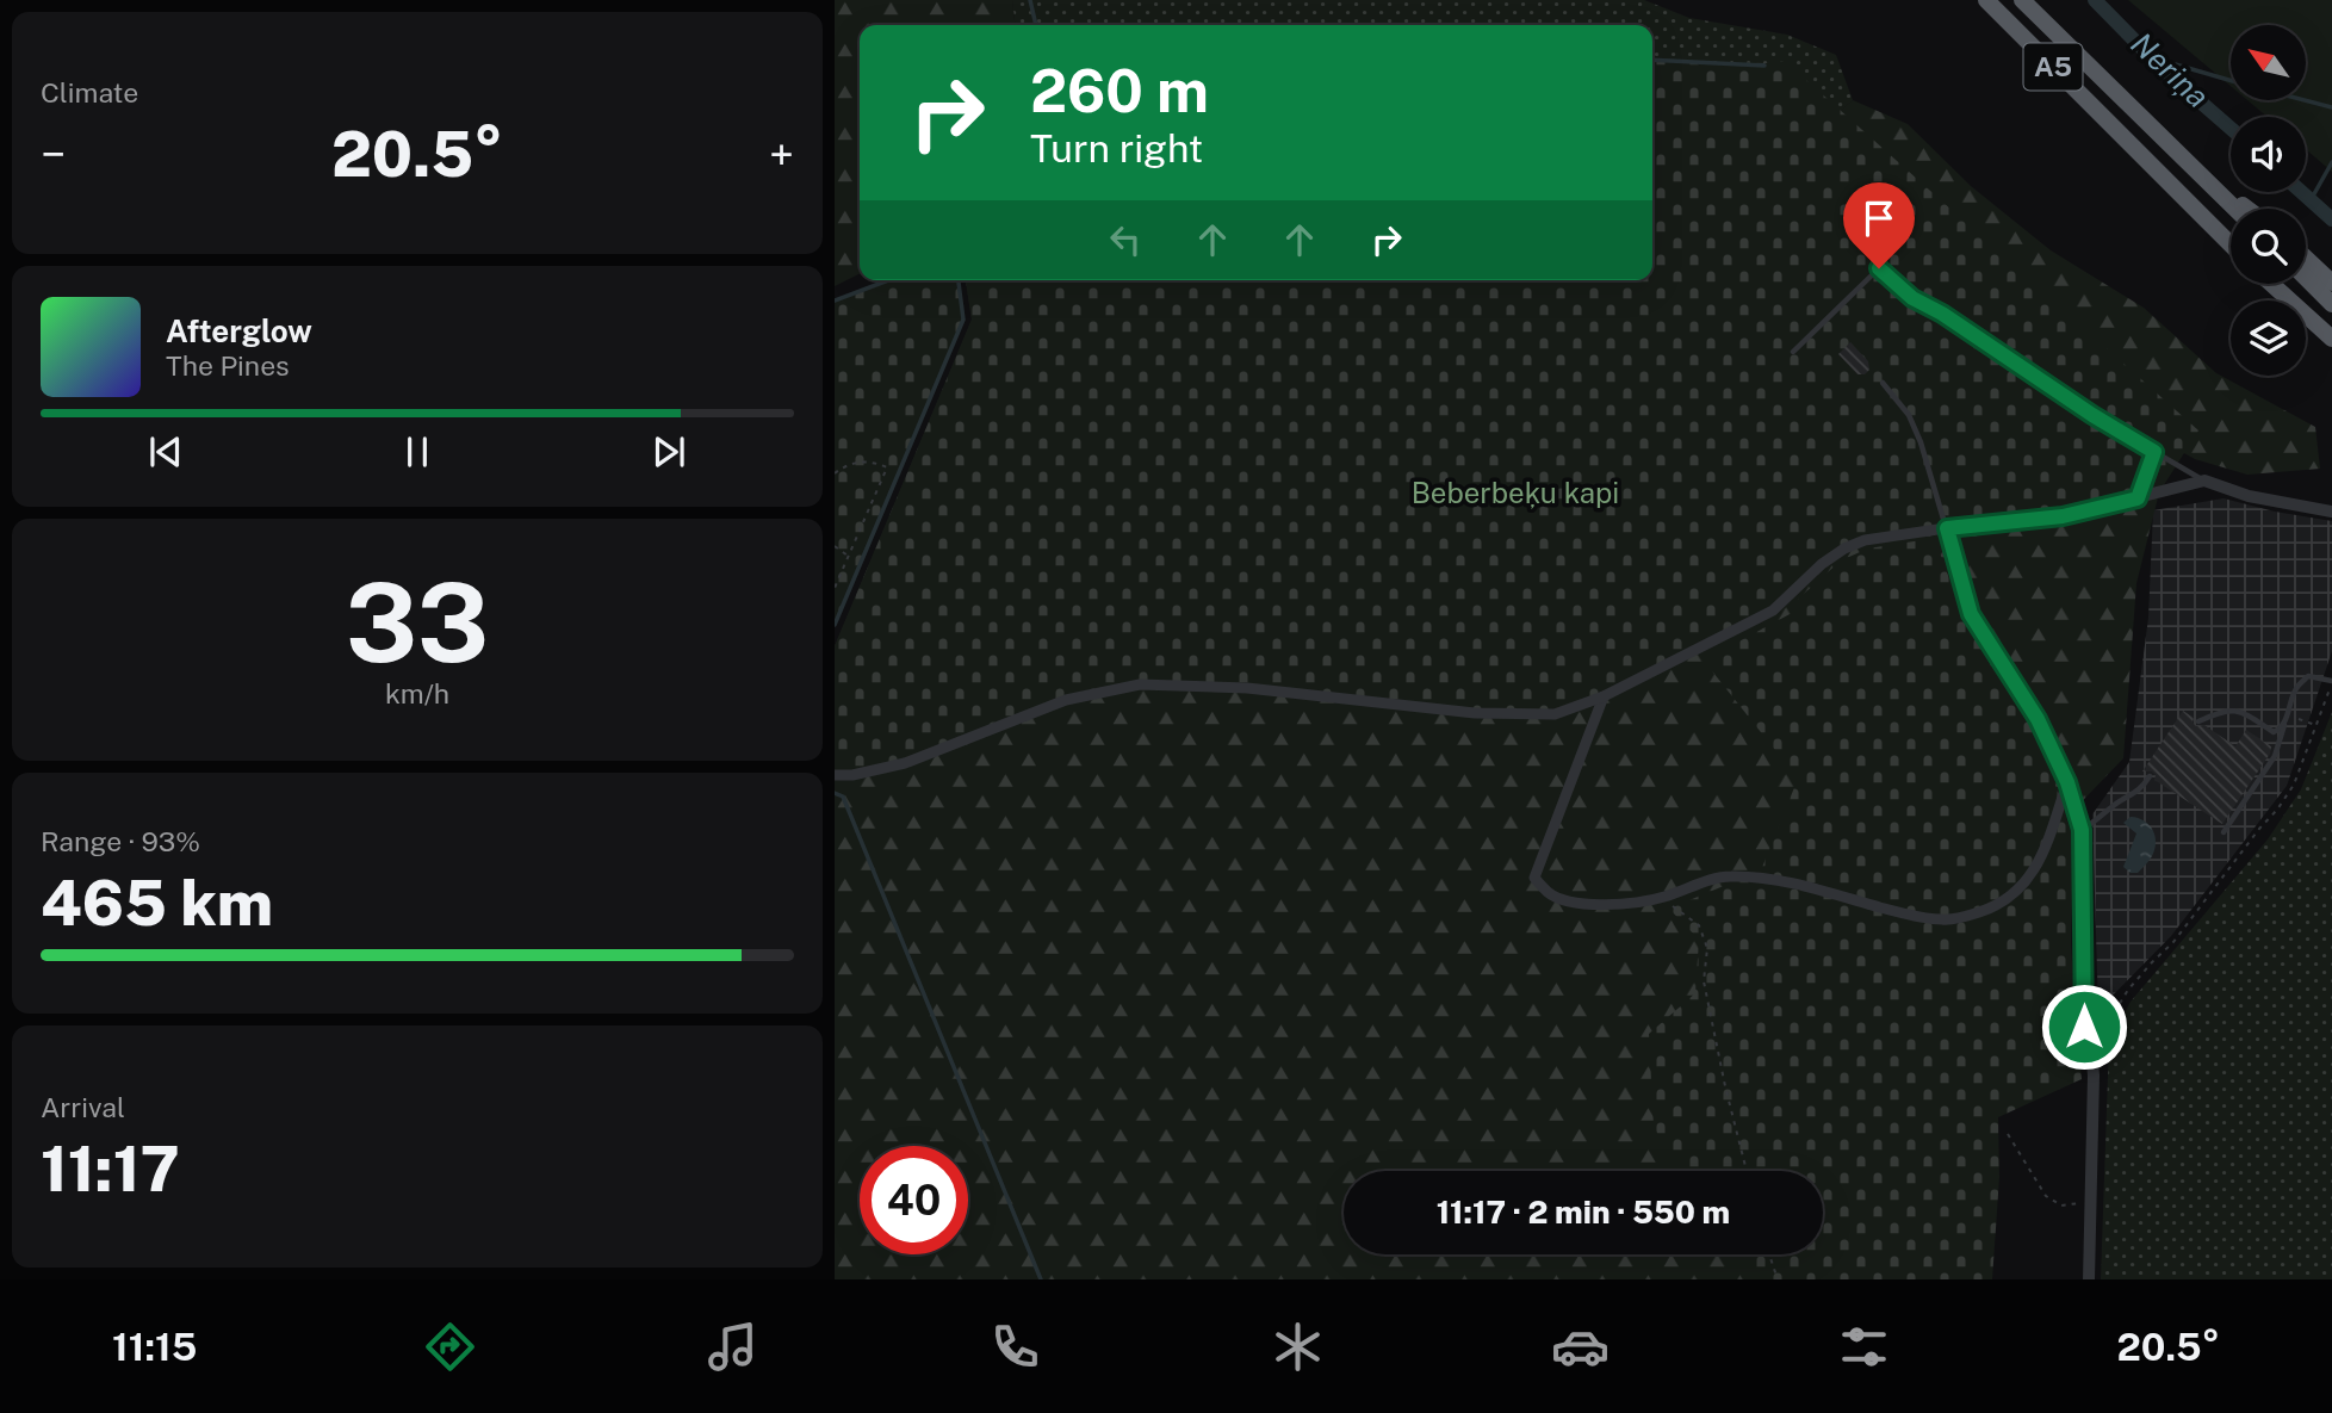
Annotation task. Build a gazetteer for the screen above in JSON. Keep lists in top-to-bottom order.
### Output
{
  "streets": {
    "highway": ["A5"]
  },
  "water": ["Neriņa"],
  "parks": ["Beberbeķu kapi"],
  "north": "top left",
  "page": {
    "tile": [
      "Climate",
      ["33", "km/h"],
      ["Range · 93%", "465 km"],
      ["Arrival", "11:17"]
    ],
    "turn": ["260 m", "Turn right"],
    "heat": ["−", "20.5°", "+"],
    "song": ["Afterglow", "The Pines"],
    "limit": "40",
    "trip": "11:17 · 2 min · 550 m",
    "tabs": ["11:15", "20.5°"]
  }
}
